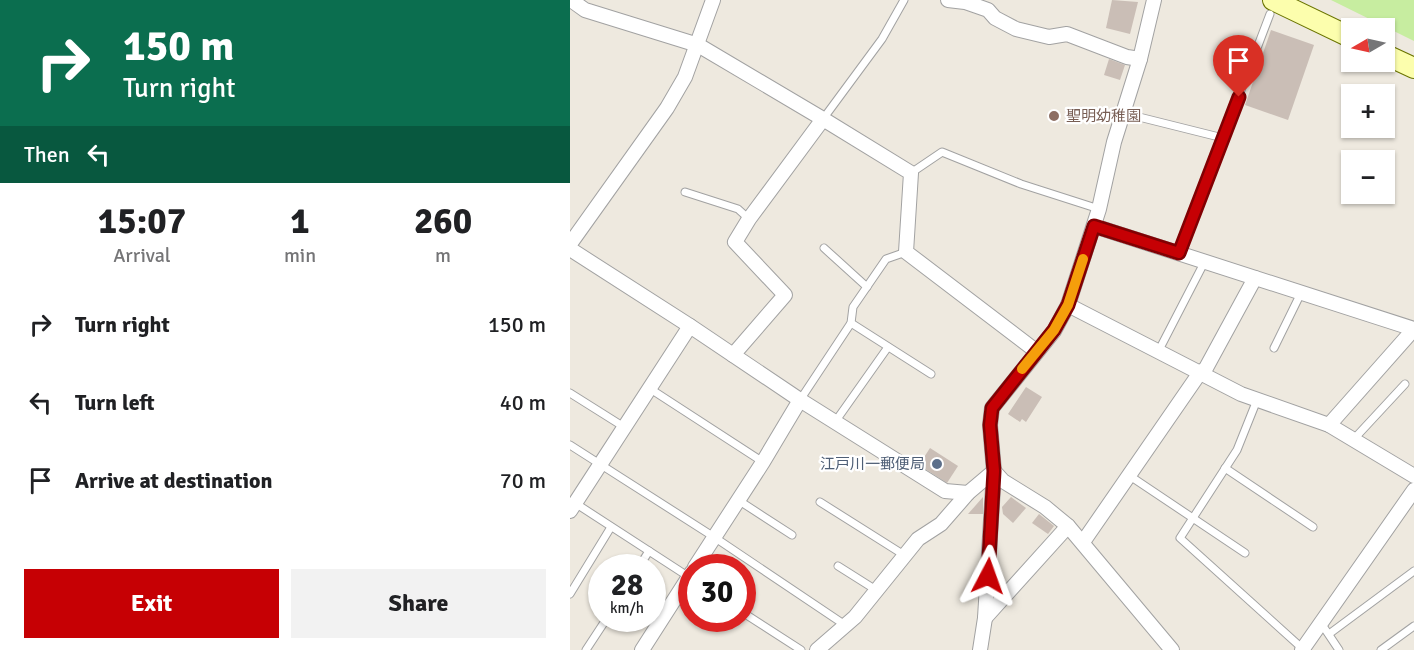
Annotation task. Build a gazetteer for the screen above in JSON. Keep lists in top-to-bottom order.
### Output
{
  "places": ["聖明幼稚園", "江戸川一郵便局"],
  "north": "left",
  "page": {
    "turn": ["150 m", "Turn right"],
    "map_buttons": ["+", "−"],
    "then": "Then",
    "eta": [
      "15:07",
      "Arrival",
      "1",
      "min",
      "260",
      "m"
    ],
    "list": [
      {
        "name": "Turn right",
        "value": "150 m"
      },
      {
        "name": "Turn left",
        "value": "40 m"
      },
      {
        "name": "Arrive at destination",
        "value": "70 m"
      }
    ],
    "speed": "28 km/h",
    "limit": "30",
    "buttons": ["Exit", "Share"]
  }
}
